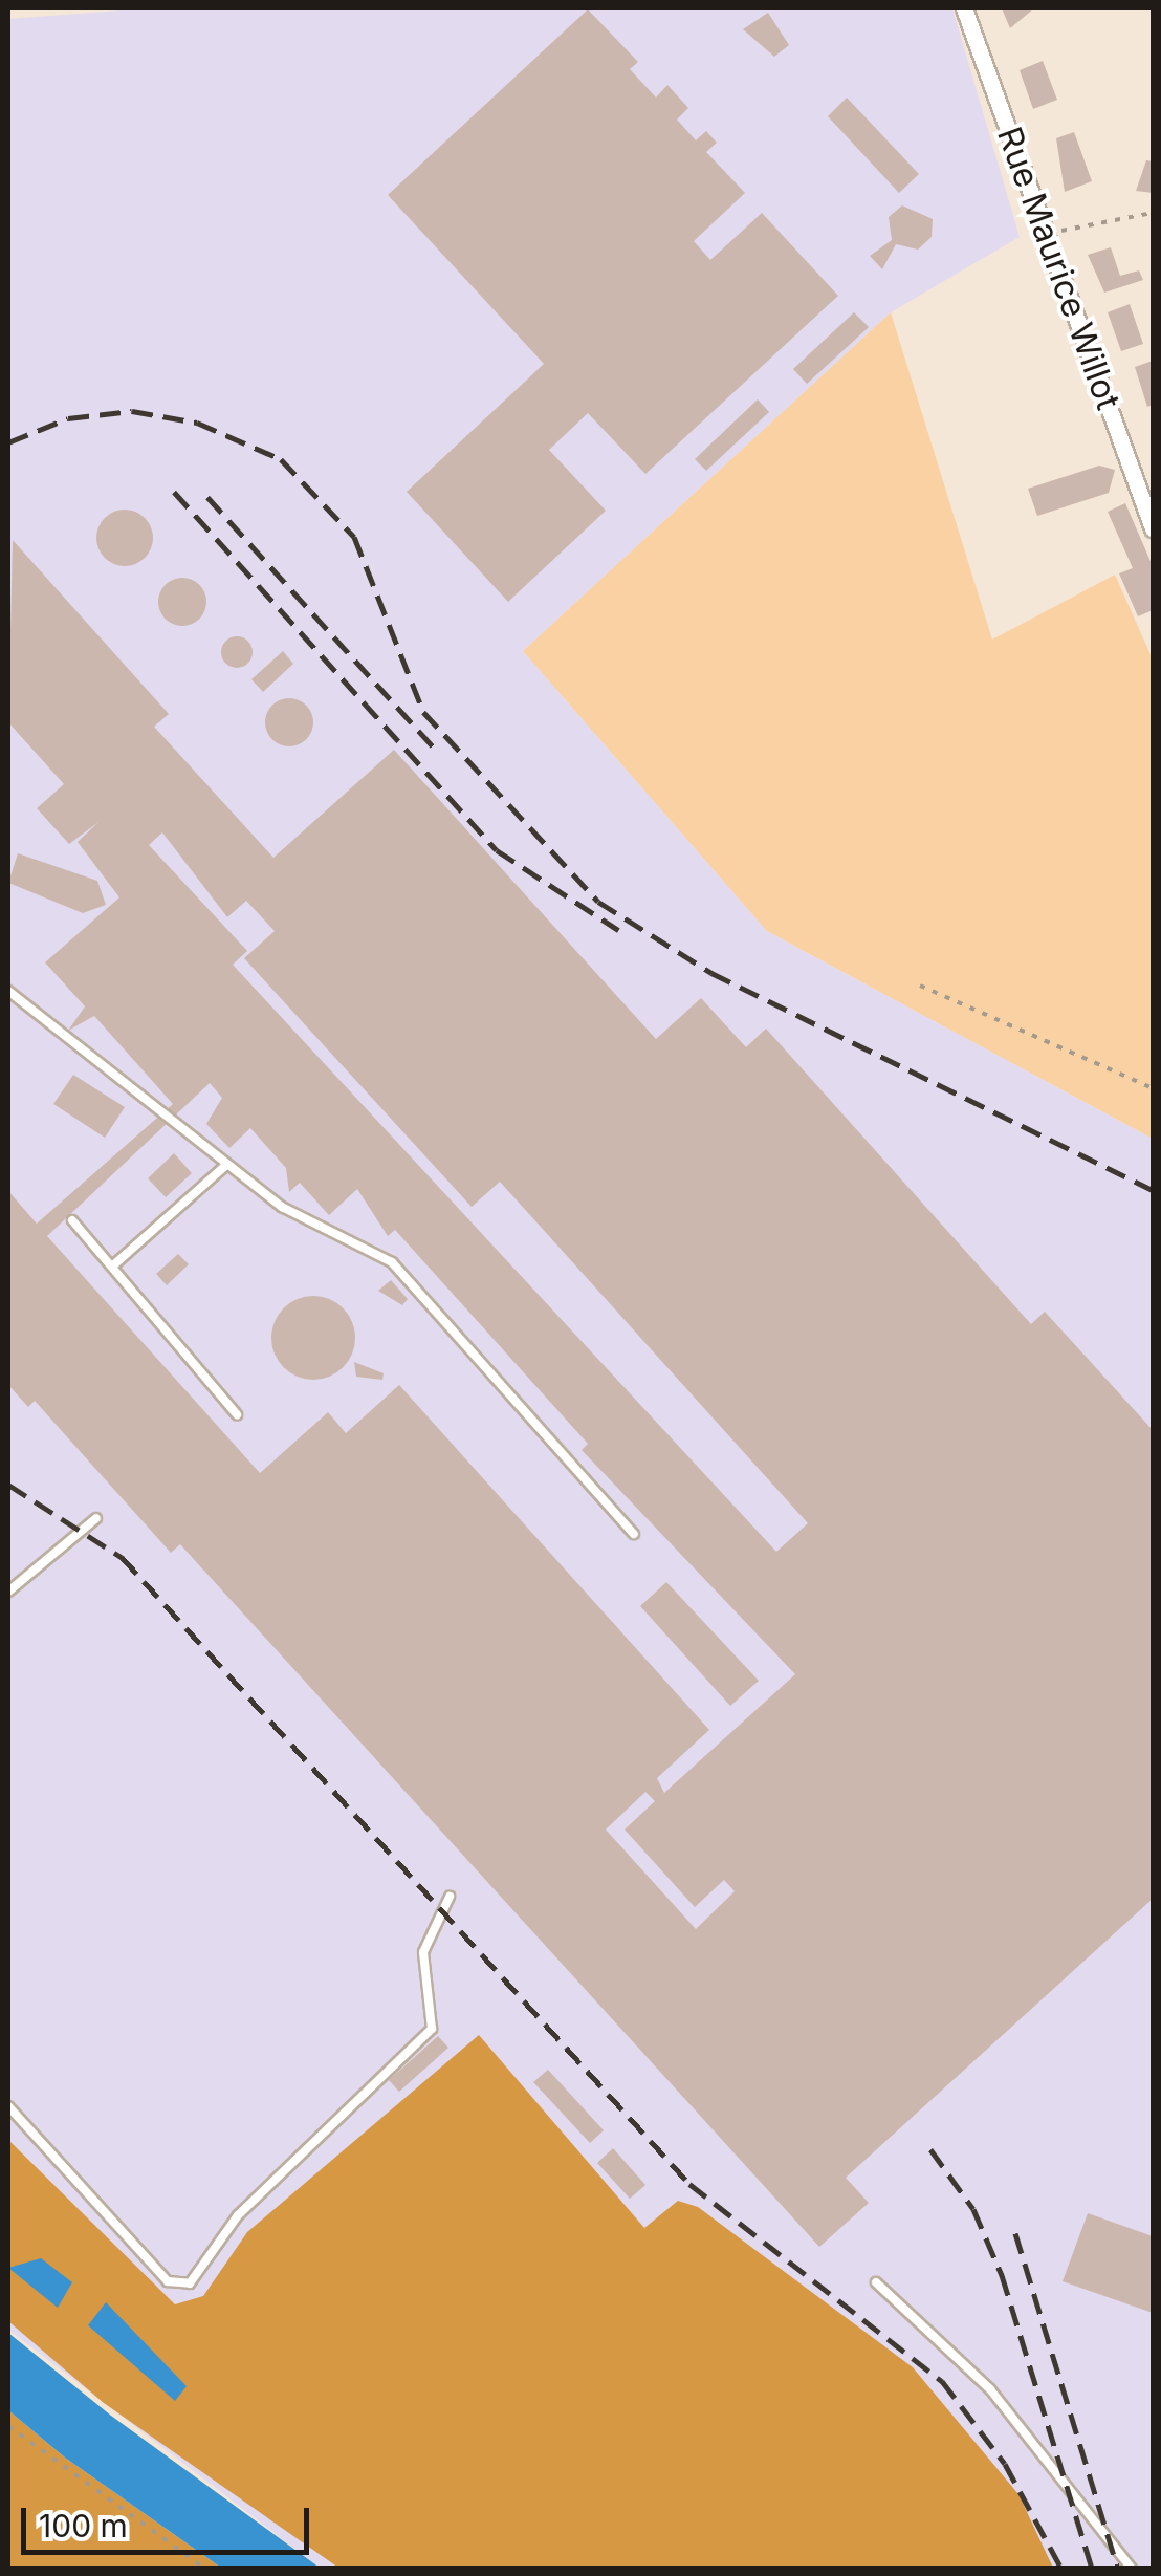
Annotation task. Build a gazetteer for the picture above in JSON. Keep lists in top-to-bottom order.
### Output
{
  "streets": {
    "street": ["Rue Maurice Willot"]
  },
  "scale_bar": "100 m"
}
